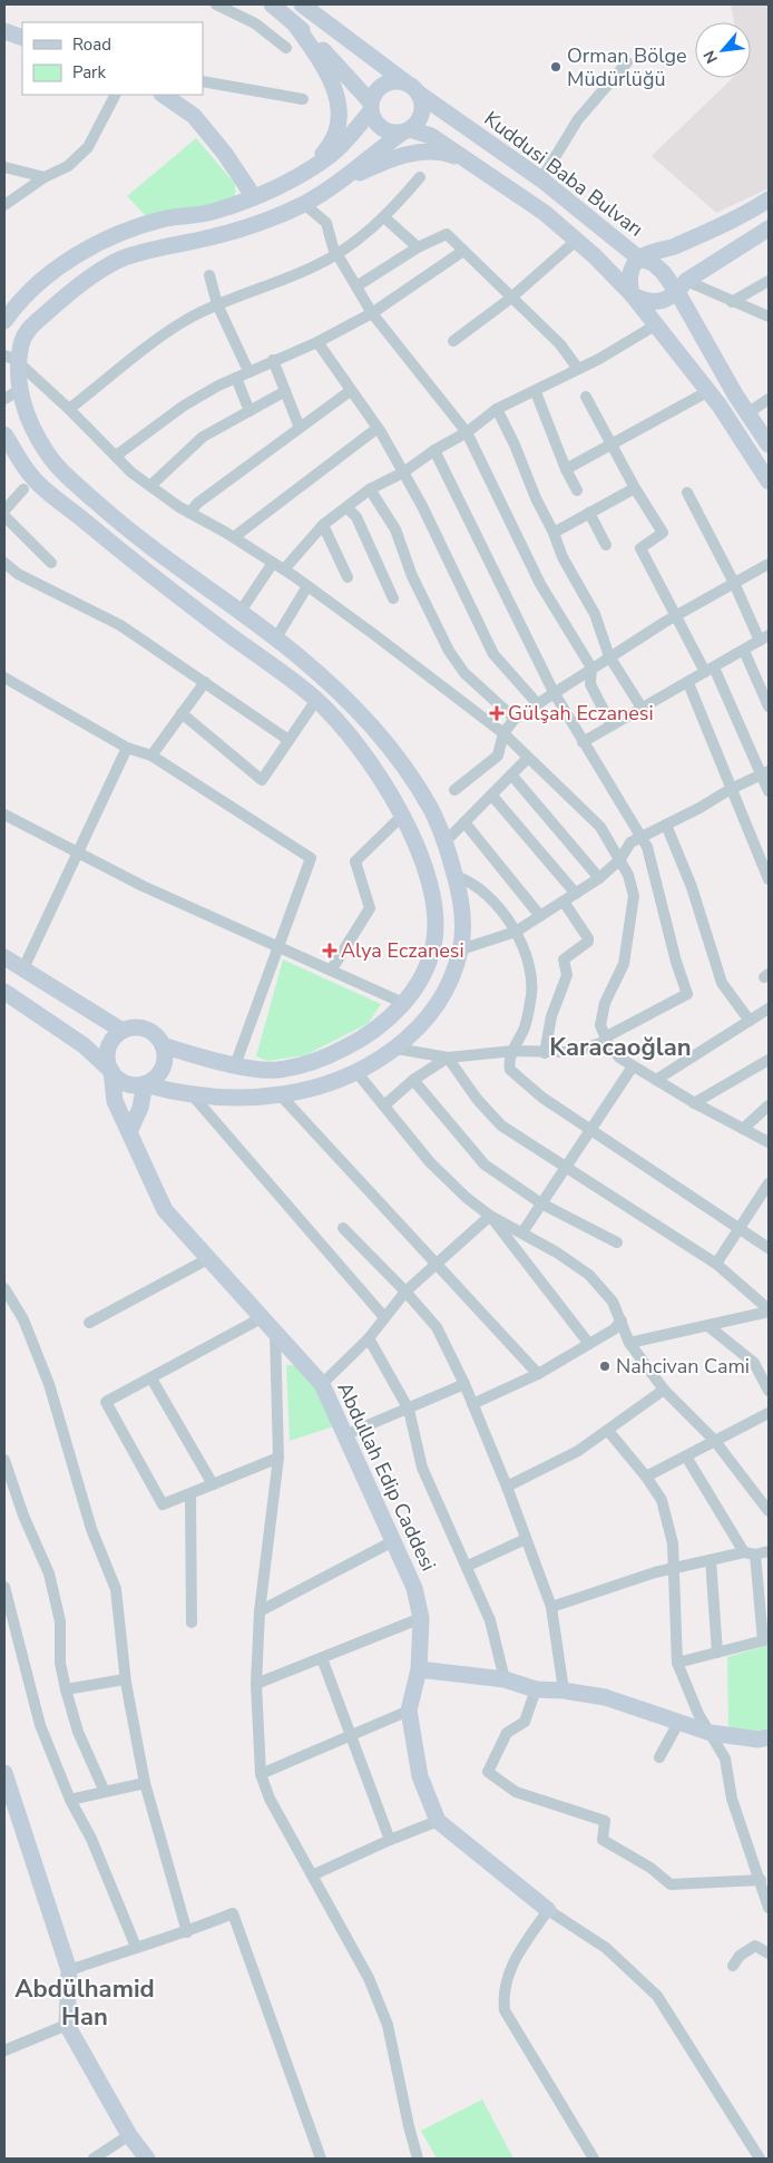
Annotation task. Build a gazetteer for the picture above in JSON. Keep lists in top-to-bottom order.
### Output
{
  "streets": {
    "main road": ["Kuddusi Baba Bulvarı", "Abdullah Edip Caddesi"]
  },
  "districts": ["Karacaoğlan", "Abdülhamid Han"],
  "places": {
    "other": ["Orman Bölge Müdürlüğü", "Nahcivan Cami"],
    "health": ["Gülşah Eczanesi", "Alya Eczanesi"]
  },
  "legend": ["Road", "Park"],
  "north": "bottom left"
}
